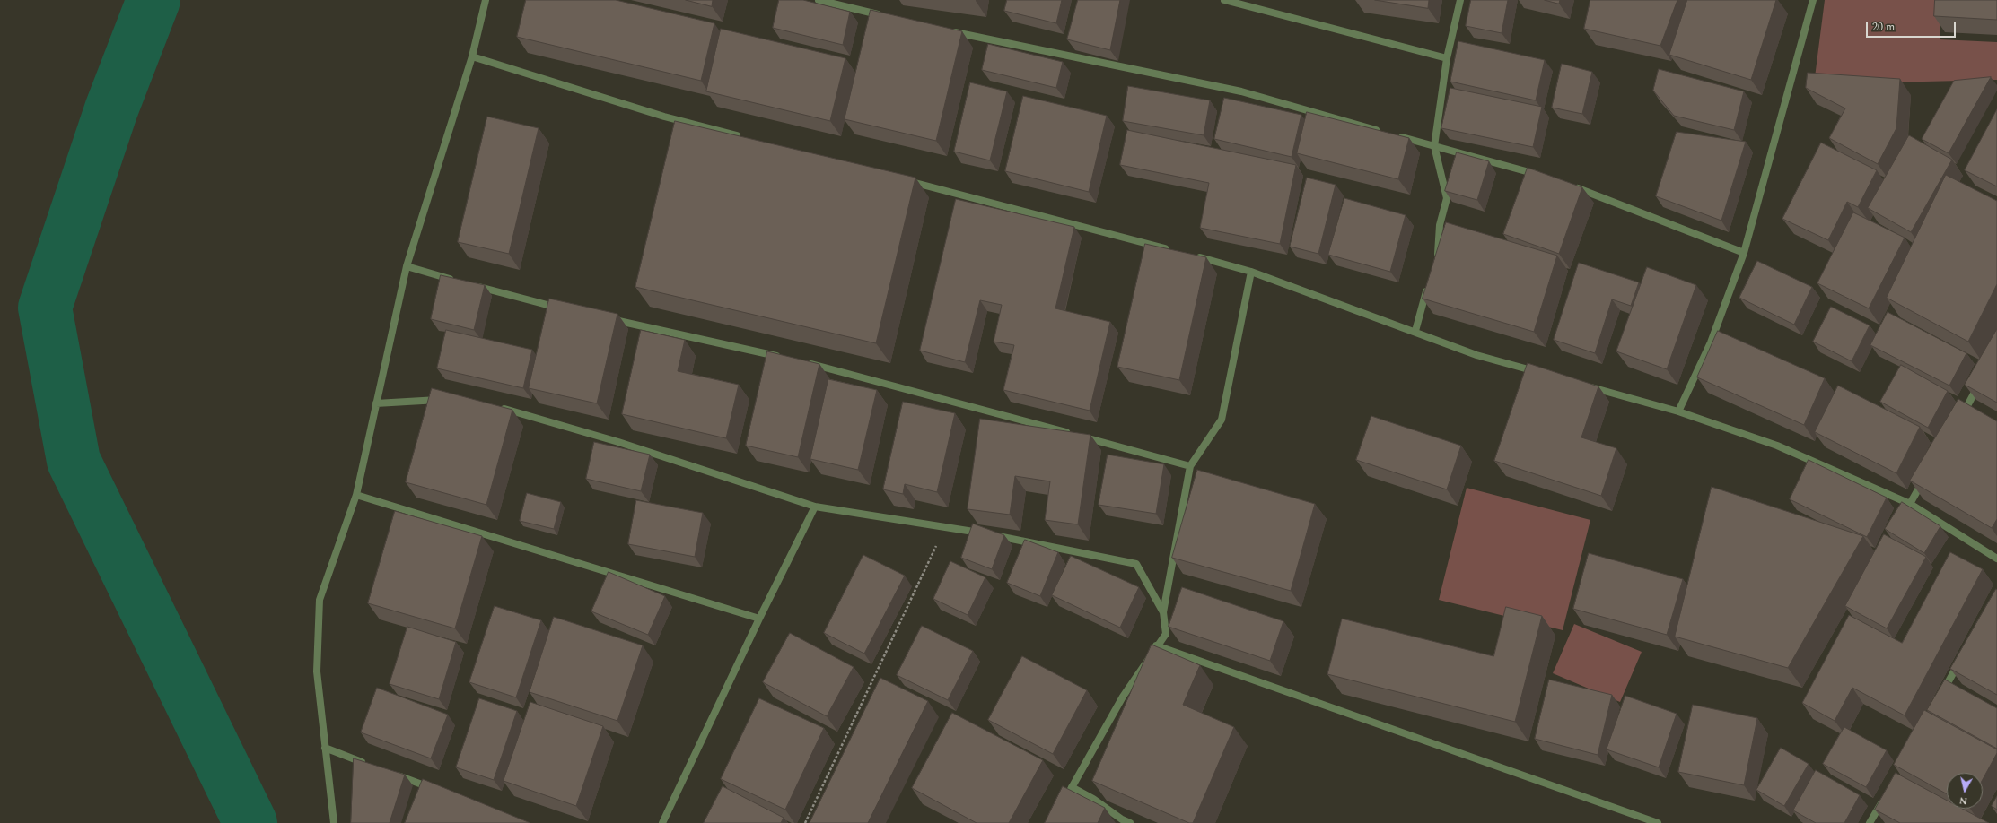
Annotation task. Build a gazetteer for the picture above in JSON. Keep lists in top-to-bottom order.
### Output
{
  "scale_bar": "20 m",
  "north": "bottom"
}
